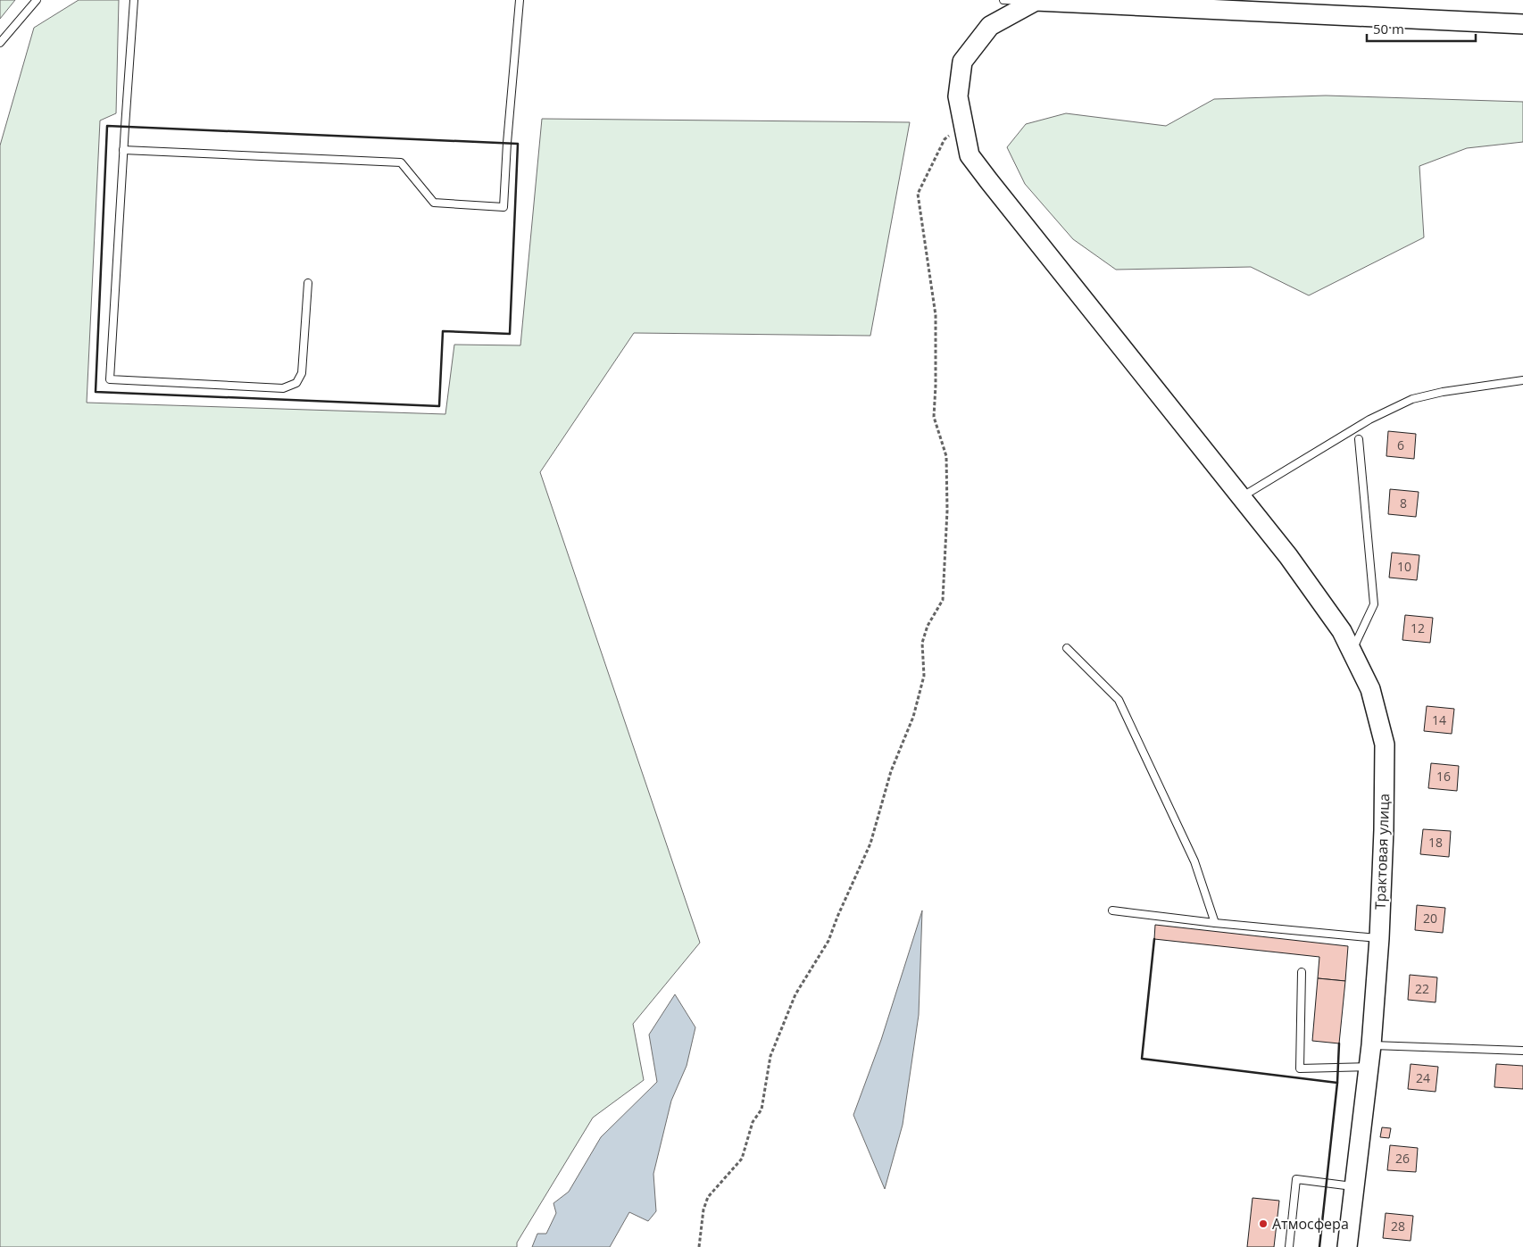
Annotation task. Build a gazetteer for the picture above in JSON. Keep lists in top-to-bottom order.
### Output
{
  "streets": {
    "street": ["Трактовая улица"]
  },
  "places": ["Атмосфера"],
  "house_numbers": [
    "6",
    "8",
    "10",
    "12",
    "14",
    "16",
    "18",
    "20",
    "22",
    "24",
    "26",
    "28"
  ],
  "scale_bar": "50 m"
}
